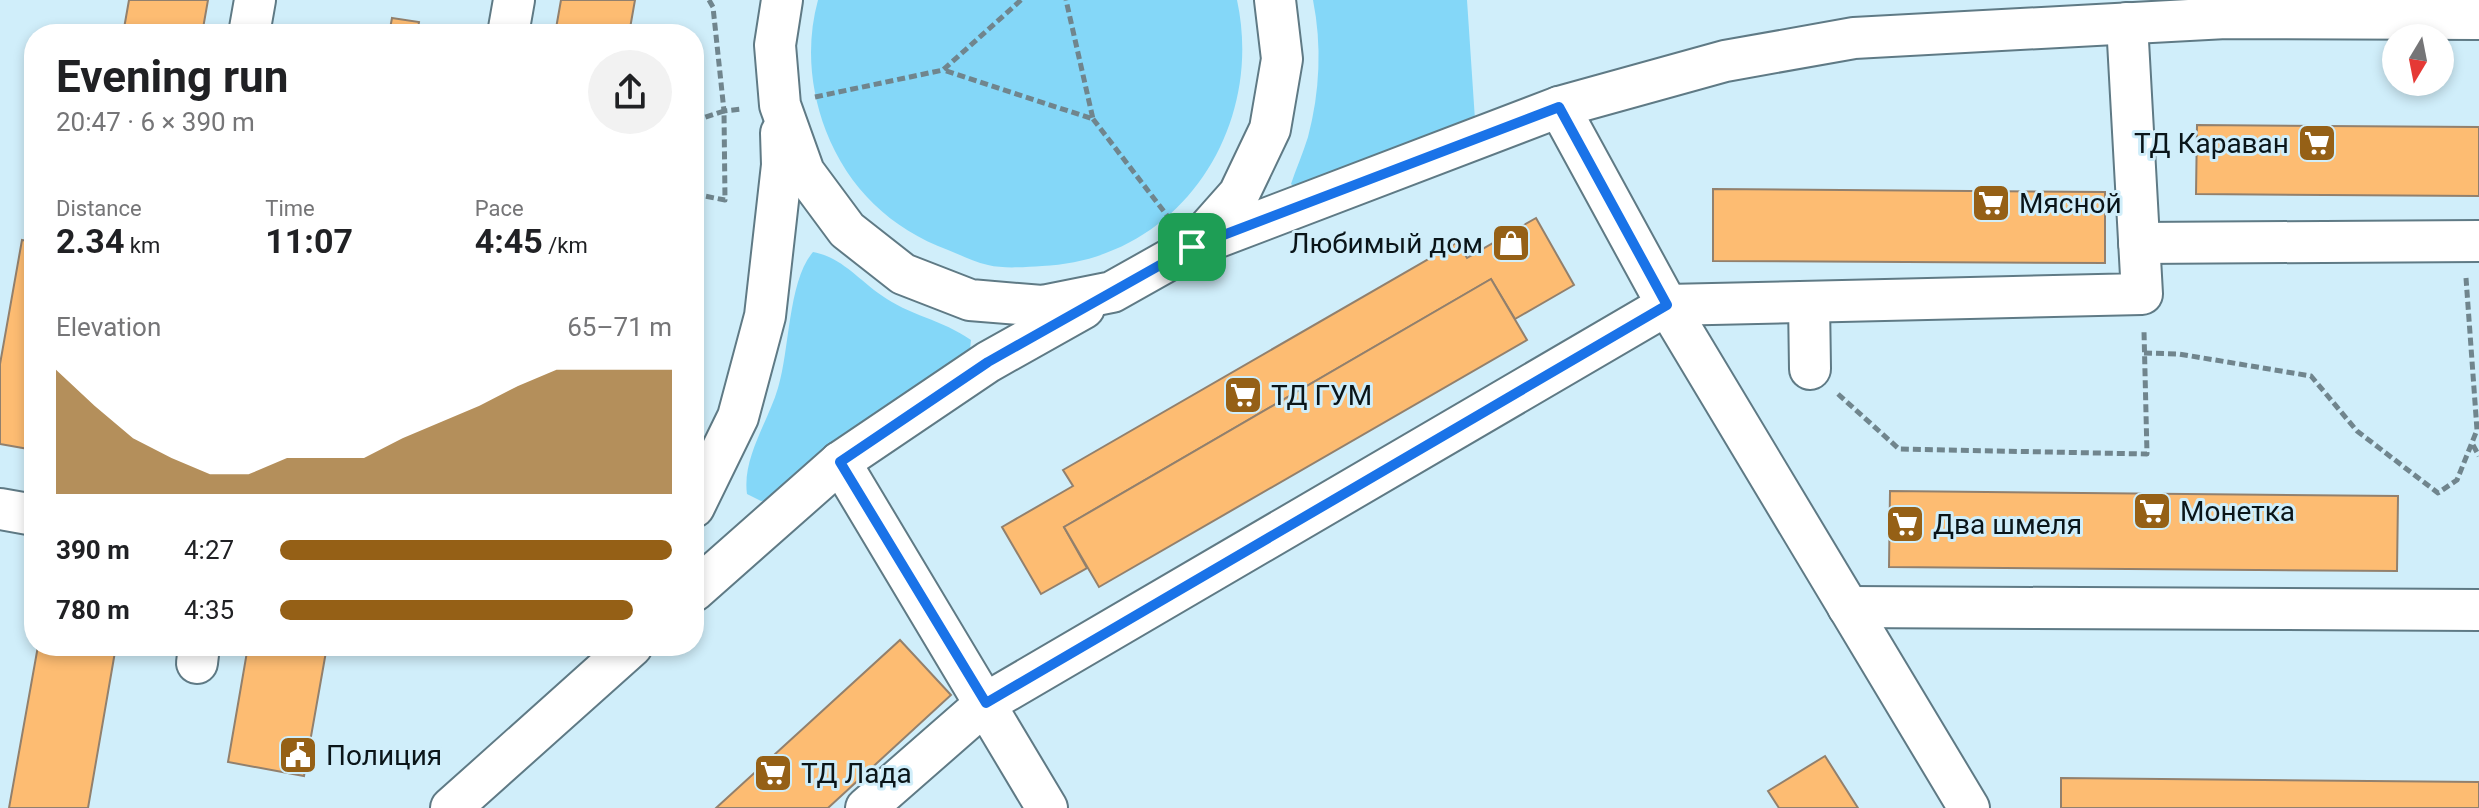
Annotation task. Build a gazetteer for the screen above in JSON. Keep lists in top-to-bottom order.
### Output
{
  "places": {
    "supermarket": [
      "ТД Караван",
      "Мясной",
      "ТД ГУМ",
      "Монетка",
      "Два шмеля",
      "ТД Лада"
    ],
    "shop": ["Любимый дом"],
    "public building": ["Полиция"]
  },
  "north": "bottom",
  "page": {
    "heading": ["Evening run", "20:47 · 6 × 390 m"],
    "stats": [
      ["Distance", "2.34 km"],
      ["Time", "11:07"],
      ["Pace", "4:45 /km"]
    ],
    "chart": ["Elevation", "65–71 m"],
    "list": [
      {
        "name": "390 m",
        "note": "4:27"
      },
      {
        "name": "780 m",
        "note": "4:35"
      }
    ]
  }
}
